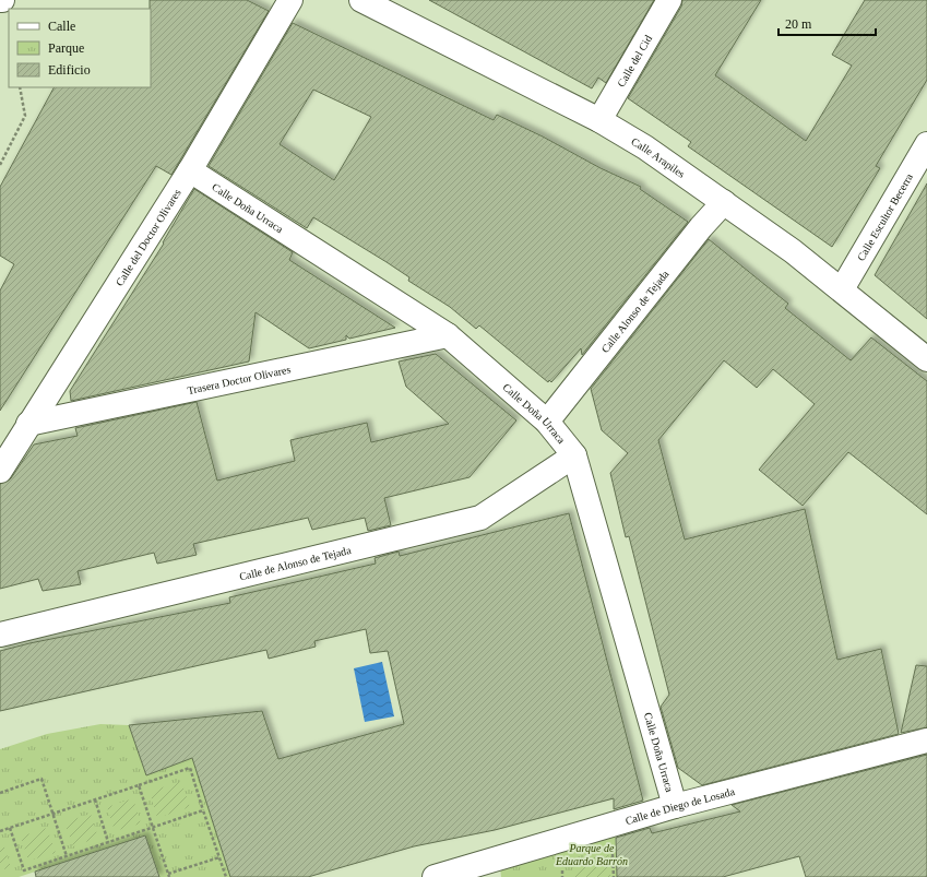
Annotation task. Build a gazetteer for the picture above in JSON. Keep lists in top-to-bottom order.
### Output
{
  "streets": {
    "street": [
      "Calle del Cid",
      "Calle Arapiles",
      "Calle Doña Urraca",
      "Calle Escultor Becerra",
      "Calle del Doctor Olivares",
      "Calle Alonso de Tejada",
      "Trasera Doctor Olivares",
      "Calle de Alonso de Tejada",
      "Calle de Diego de Losada"
    ]
  },
  "crossings": [
    ["Calle del Cid", "Calle Arapiles"],
    ["Calle Arapiles", "Calle Escultor Becerra"],
    ["Calle Arapiles", "Calle Alonso de Tejada"],
    ["Calle Doña Urraca", "Calle del Doctor Olivares"],
    ["Calle Doña Urraca", "Calle Alonso de Tejada"],
    ["Calle Doña Urraca", "Trasera Doctor Olivares"],
    ["Calle Doña Urraca", "Calle de Alonso de Tejada"],
    ["Calle Doña Urraca", "Calle de Diego de Losada"],
    ["Calle del Doctor Olivares", "Trasera Doctor Olivares"]
  ],
  "parks": ["Parque de Eduardo Barrón"],
  "legend": ["Calle", "Parque", "Edificio"],
  "scale_bar": "20 m"
}
